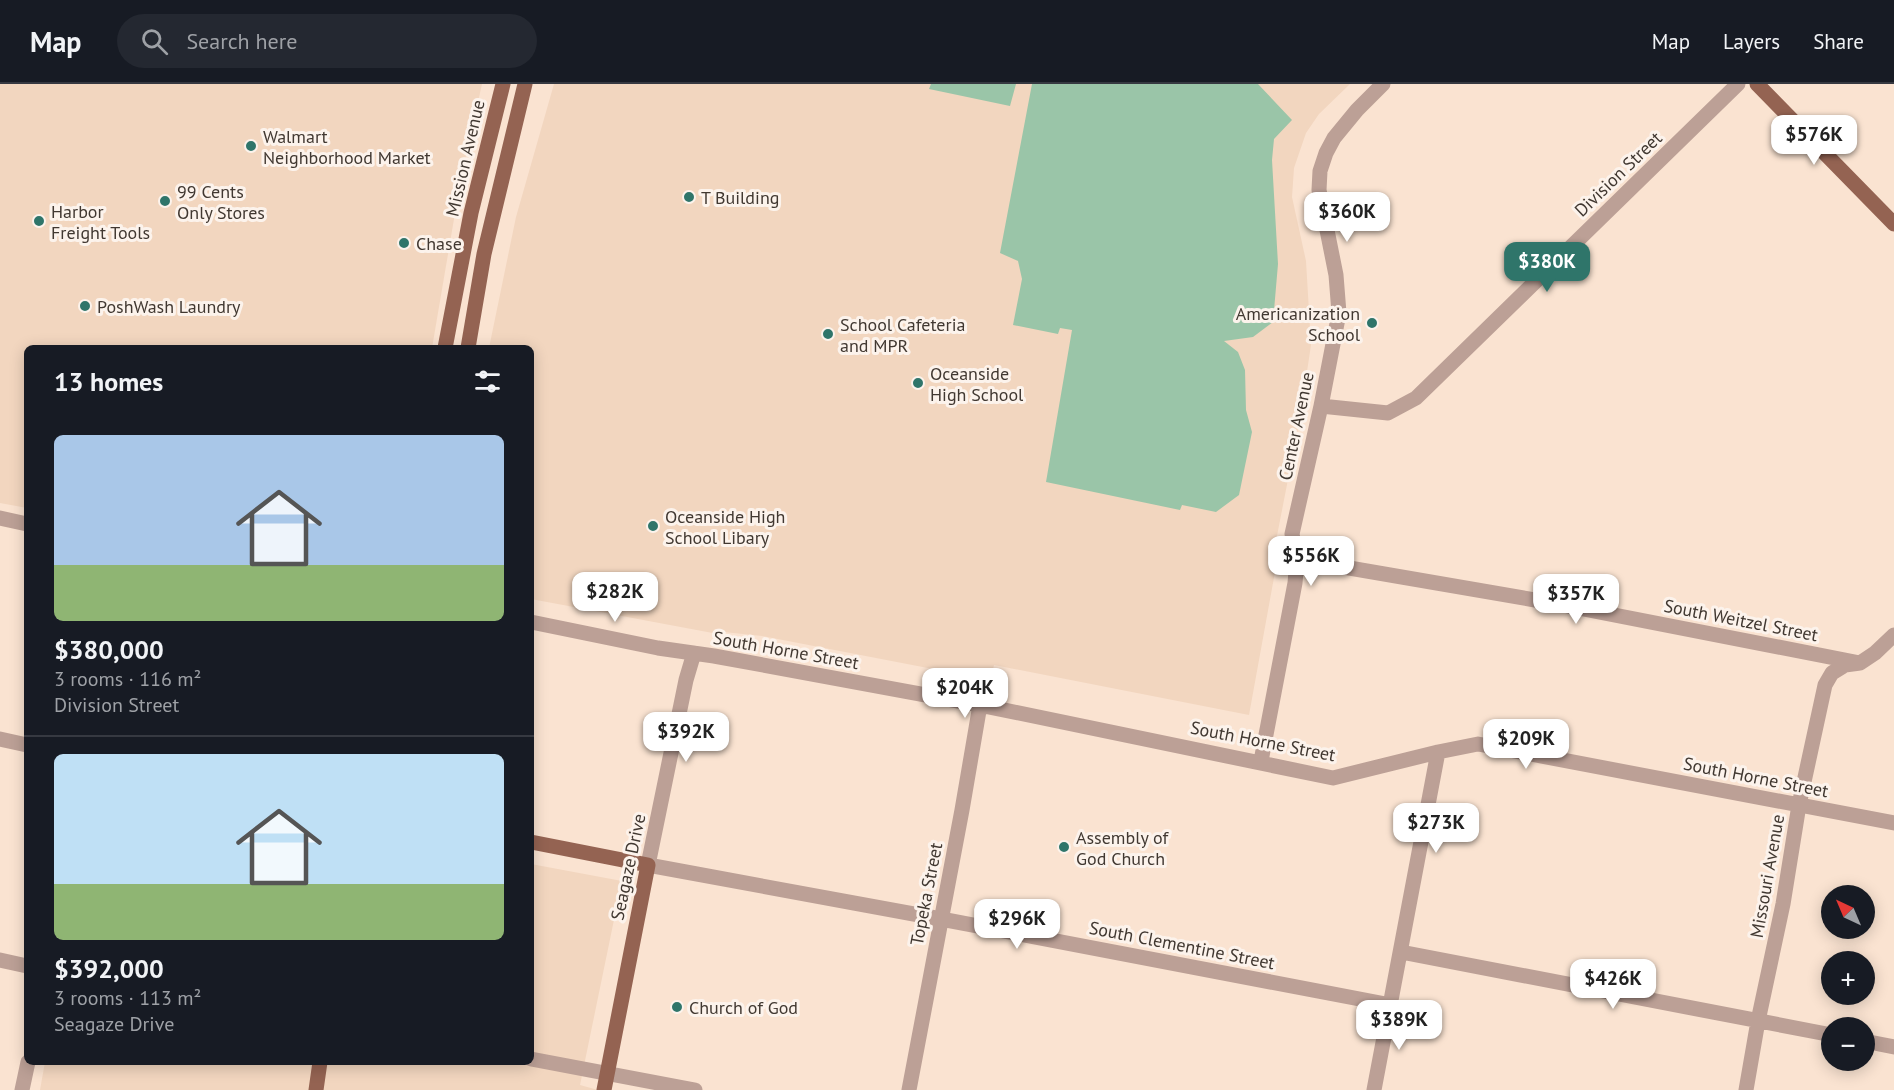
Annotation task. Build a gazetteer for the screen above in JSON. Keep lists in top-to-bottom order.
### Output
{
  "streets": {
    "main road": ["Mission Avenue", "Seagaze Drive"],
    "street": [
      "Division Street",
      "Center Avenue",
      "South Weitzel Street",
      "South Horne Street",
      "Missouri Avenue",
      "Topeka Street",
      "South Clementine Street"
    ]
  },
  "crossings": [
    ["Division Street", "Center Avenue"],
    ["Center Avenue", "South Weitzel Street"],
    ["Center Avenue", "South Horne Street"],
    ["South Weitzel Street", "Missouri Avenue"],
    ["South Horne Street", "Seagaze Drive"],
    ["South Horne Street", "Missouri Avenue"],
    ["South Horne Street", "Topeka Street"],
    ["Seagaze Drive", "South Clementine Street"],
    ["Topeka Street", "South Clementine Street"]
  ],
  "places": [
    "Walmart Neighborhood Market",
    "T Building",
    "99 Cents Only Stores",
    "Harbor Freight Tools",
    "Chase",
    "PoshWash Laundry",
    "Americanization School",
    "School Cafeteria and MPR",
    "Oceanside High School",
    "Oceanside High School Libary",
    "Assembly of God Church",
    "Church of God"
  ],
  "north": "top left",
  "page": {
    "header": "Map",
    "search": "Search here",
    "nav": ["Map", "Layers", "Share"],
    "price": [
      "$576K",
      "$360K",
      "$380K",
      "$556K",
      "$282K",
      "$357K",
      "$204K",
      "$392K",
      "$209K",
      "$273K",
      "$296K",
      "$426K",
      "$389K"
    ],
    "heading": "13 homes",
    "list": [
      {
        "name": "$380,000",
        "note": "3 rooms · 116 m² · Division Street"
      },
      {
        "name": "$392,000",
        "note": "3 rooms · 113 m² · Seagaze Drive"
      }
    ],
    "map_buttons": ["+", "−"]
  }
}
